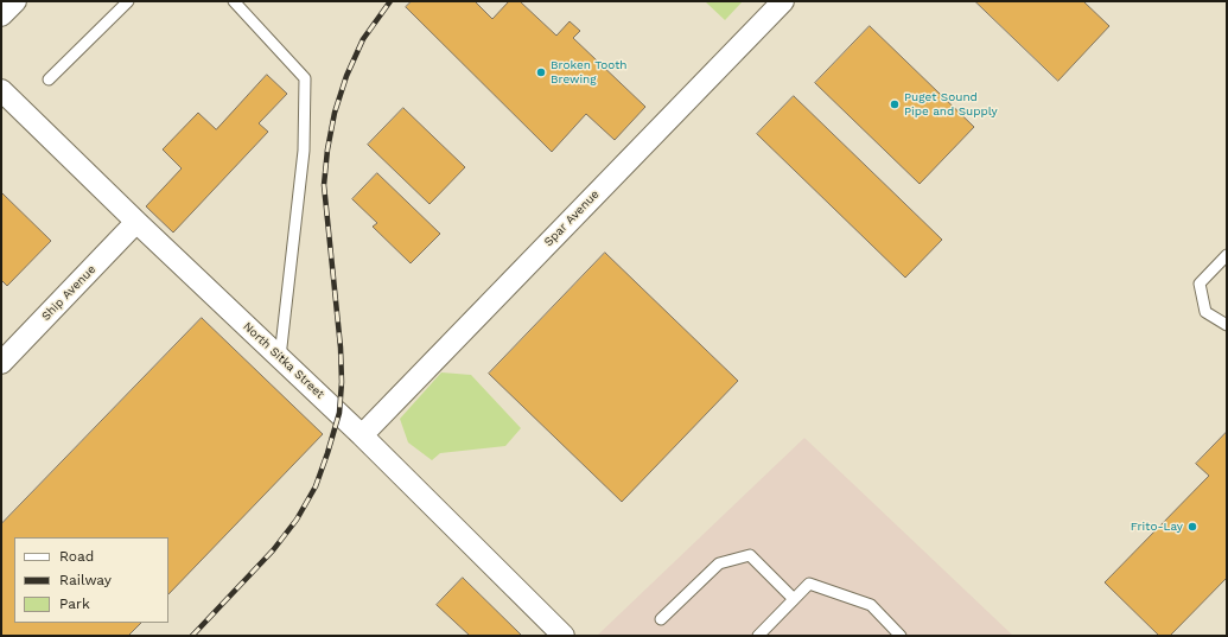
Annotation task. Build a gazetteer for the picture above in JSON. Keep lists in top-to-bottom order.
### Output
{
  "streets": {
    "street": ["Spar Avenue", "Ship Avenue", "North Sitka Street"]
  },
  "crossings": [
    ["Spar Avenue", "North Sitka Street"],
    ["Ship Avenue", "North Sitka Street"]
  ],
  "places": ["Broken Tooth Brewing", "Puget Sound Pipe and Supply", "Frito-Lay"],
  "legend": ["Road", "Railway", "Park"]
}
